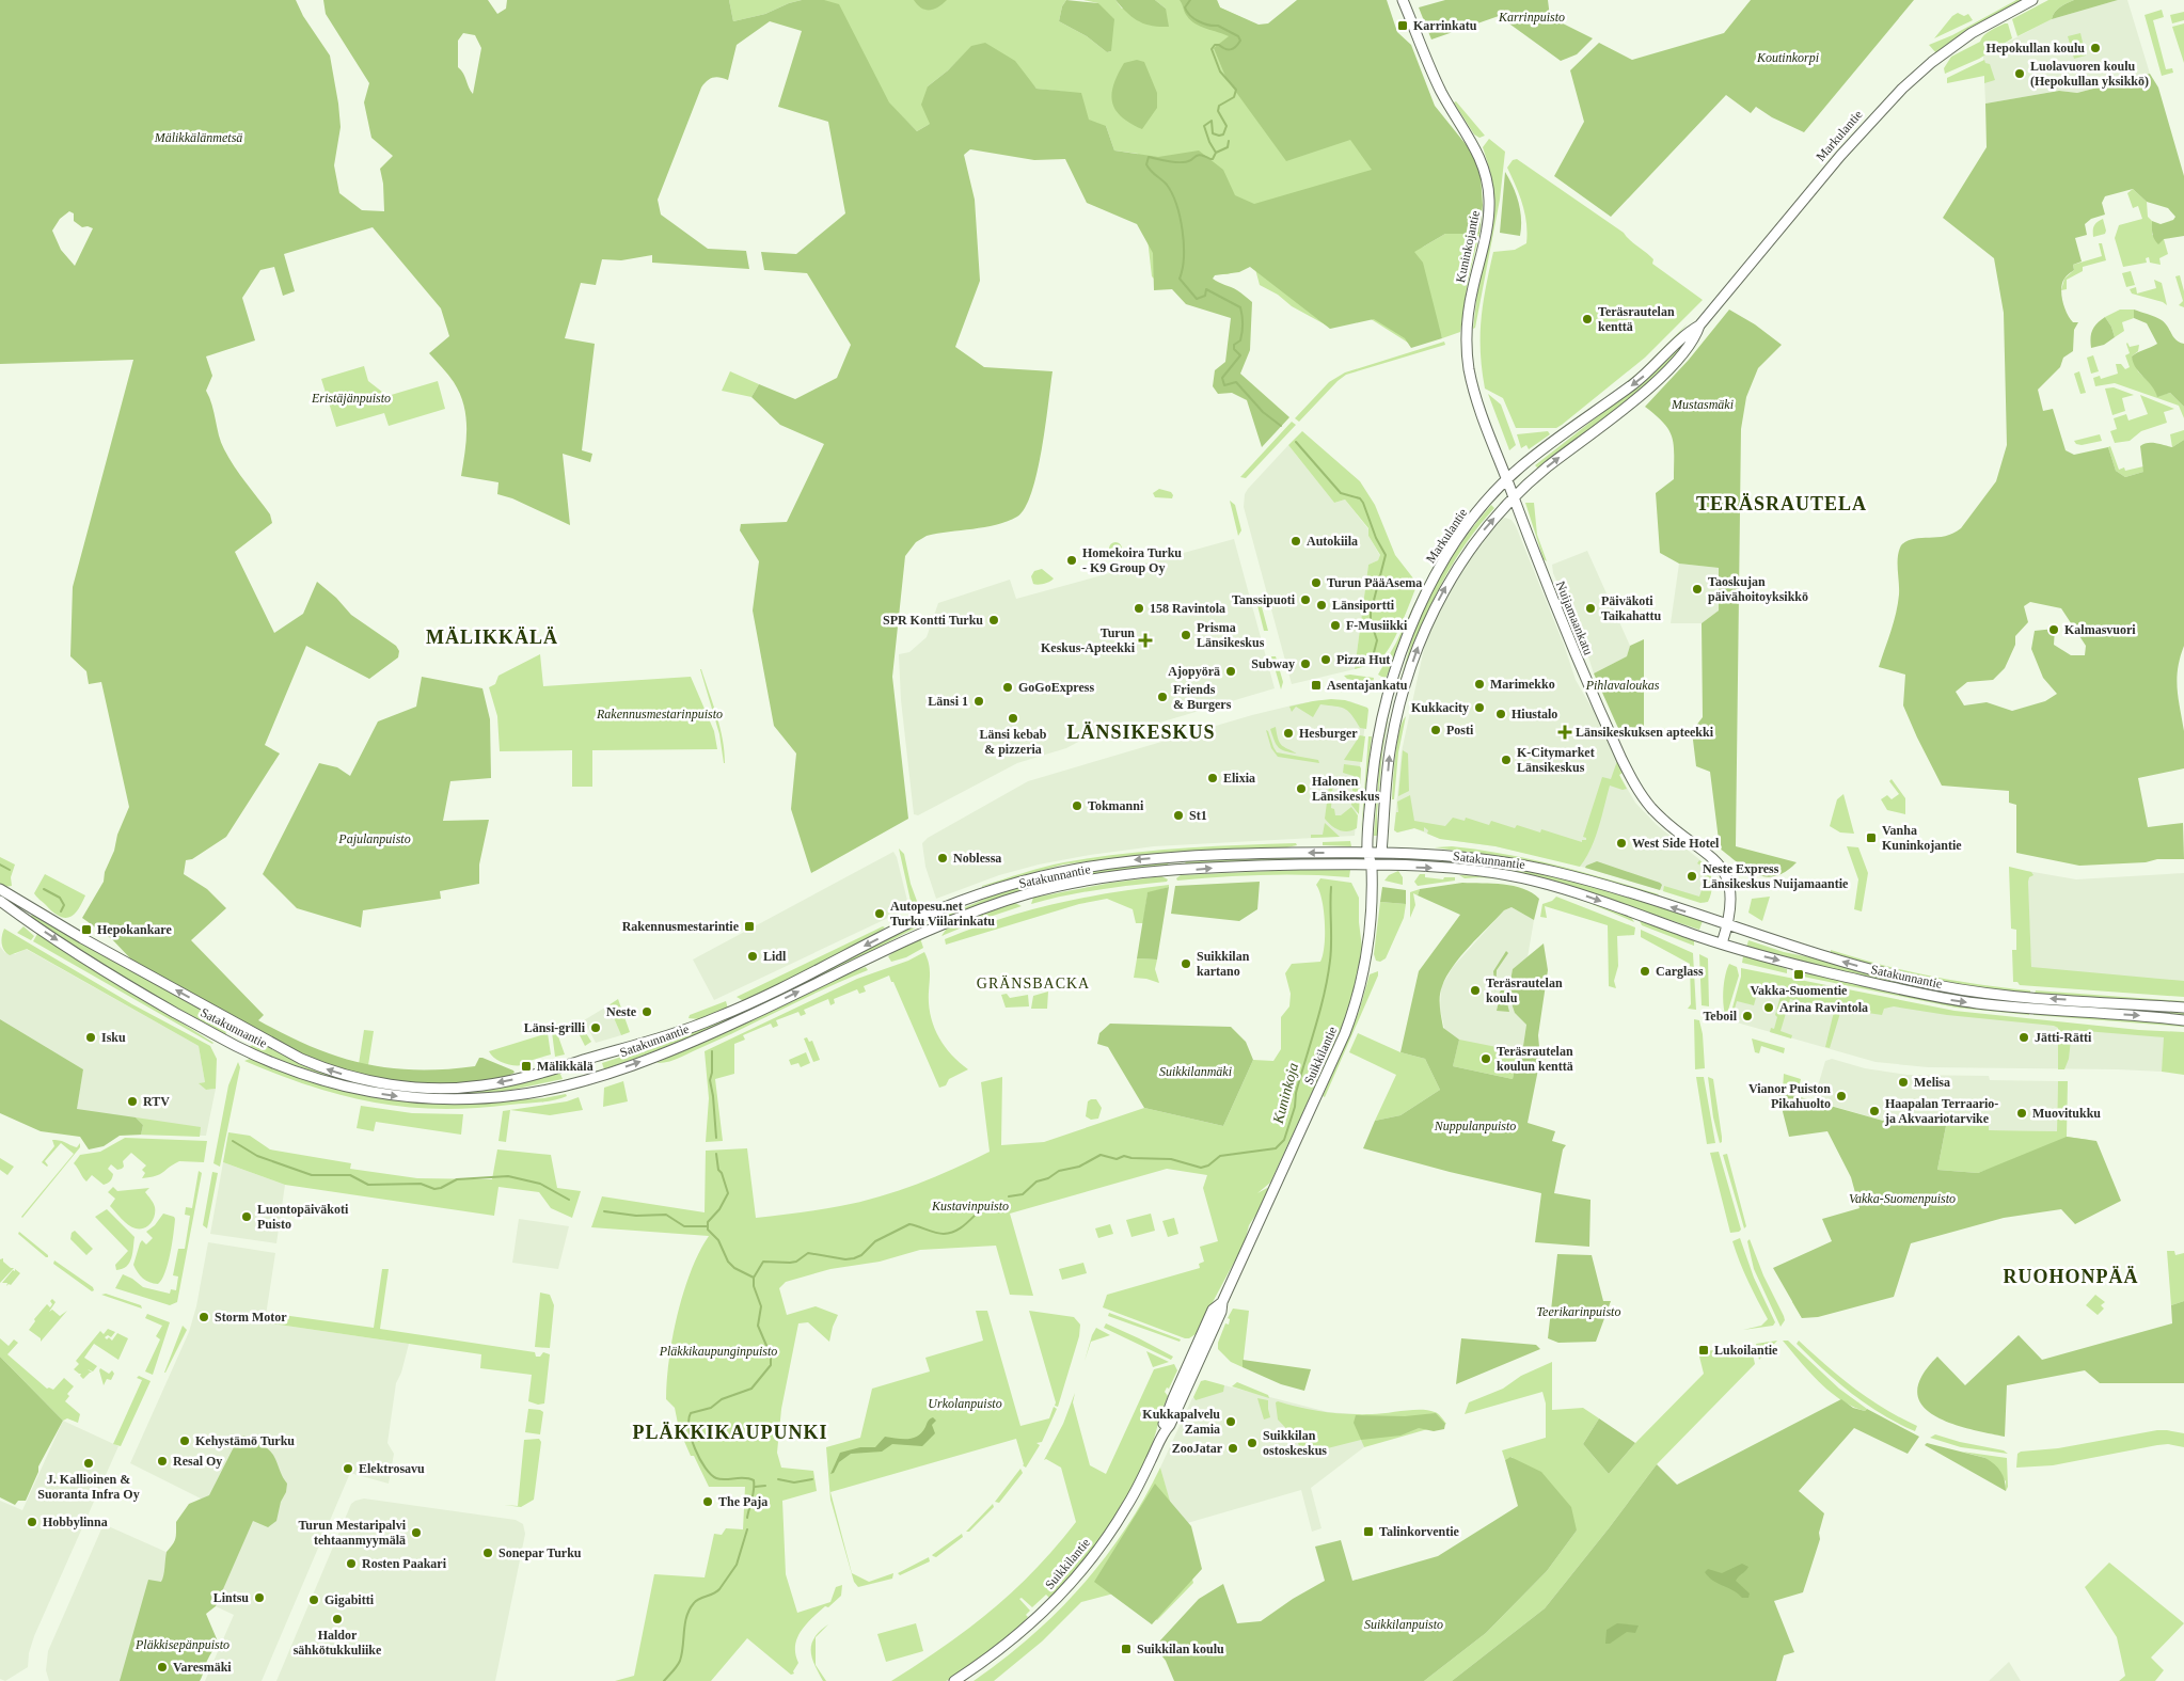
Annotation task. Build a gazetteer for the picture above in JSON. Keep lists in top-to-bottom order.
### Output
{
  "streets": {
    "main road": [
      "Markulantie",
      "Kuninkojantie",
      "Nuijamaankatu",
      "Satakunnantie",
      "Suikkilantie"
    ]
  },
  "crossings": [
    ["Markulantie", "Kuninkojantie"],
    ["Markulantie", "Nuijamaankatu"],
    ["Markulantie", "Satakunnantie"],
    ["Kuninkojantie", "Nuijamaankatu"],
    ["Nuijamaankatu", "Satakunnantie"],
    ["Satakunnantie", "Suikkilantie"]
  ],
  "districts": [
    "TERÄSRAUTELA",
    "MÄLIKKÄLÄ",
    "LÄNSIKESKUS",
    "GRÄNSBACKA",
    "RUOHONPÄÄ",
    "PLÄKKIKAUPUNKI"
  ],
  "water": ["Kuninkoja"],
  "parks": [
    "Karrinpuisto",
    "Koutinkorpi",
    "Mälikkälänmetsä",
    "Eristäjänpuisto",
    "Mustasmäki",
    "Pihlavaloukas",
    "Rakennusmestarinpuisto",
    "Pajulanpuisto",
    "Suikkilanmäki",
    "Nuppulanpuisto",
    "Vakka-Suomenpuisto",
    "Kustavinpuisto",
    "Teerikarinpuisto",
    "Pläkkikaupunginpuisto",
    "Urkolanpuisto",
    "Suikkilanpuisto",
    "Pläkkisepänpuisto"
  ],
  "places": {
    "transit": [
      "Karrinkatu",
      "Asentajankatu",
      "Vanha Kuninkojantie",
      "Rakennusmestarintie",
      "Hepokankare",
      "Vakka-Suomentie",
      "Mälikkälä",
      "Lukoilantie",
      "Talinkorventie",
      "Suikkilan koulu"
    ],
    "other": [
      "Hepokullan koulu",
      "Luolavuoren koulu (Hepokullan yksikkö)",
      "Teräsrautelan kenttä",
      "Autokiila",
      "Homekoira Turku - K9 Group Oy",
      "Turun PääAsema",
      "Taoskujan päivähoitoyksikkö",
      "Tanssipuoti",
      "Länsiportti",
      "158 Ravintola",
      "Päiväkoti Taikahattu",
      "SPR Kontti Turku",
      "F-Musiikki",
      "Kalmasvuori",
      "Prisma Länsikeskus",
      "Pizza Hut",
      "Subway",
      "Ajopyörä",
      "Marimekko",
      "GoGoExpress",
      "Friends & Burgers",
      "Länsi 1",
      "Kukkacity",
      "Hiustalo",
      "Länsi kebab & pizzeria",
      "Posti",
      "Hesburger",
      "K-Citymarket Länsikeskus",
      "Elixia",
      "Halonen Länsikeskus",
      "Tokmanni",
      "St1",
      "West Side Hotel",
      "Noblessa",
      "Neste Express Länsikeskus Nuijamaantie",
      "Autopesu.net Turku Viilarinkatu",
      "Lidl",
      "Suikkilan kartano",
      "Carglass",
      "Teräsrautelan koulu",
      "Arina Ravintola",
      "Neste",
      "Teboil",
      "Länsi-grilli",
      "Isku",
      "Jätti-Rätti",
      "Teräsrautelan koulun kenttä",
      "Melisa",
      "Vianor Puiston Pikahuolto",
      "RTV",
      "Haapalan Terraario- ja Akvaariotarvike",
      "Muovitukku",
      "Luontopäiväkoti Puisto",
      "Storm Motor",
      "Kukkapalvelu Zamia",
      "Kehystämö Turku",
      "Suikkilan ostoskeskus",
      "ZooJatar",
      "Resal Oy",
      "J. Kallioinen & Suoranta Infra Oy",
      "Elektrosavu",
      "The Paja",
      "Hobbylinna",
      "Turun Mestaripalvi tehtaanmyymälä",
      "Sonepar Turku",
      "Rosten Paakari",
      "Lintsu",
      "Gigabitti",
      "Haldor sähkötukkuliike",
      "Varesmäki"
    ],
    "health": ["Turun Keskus-Apteekki", "Länsikeskuksen apteekki"]
  }
}
